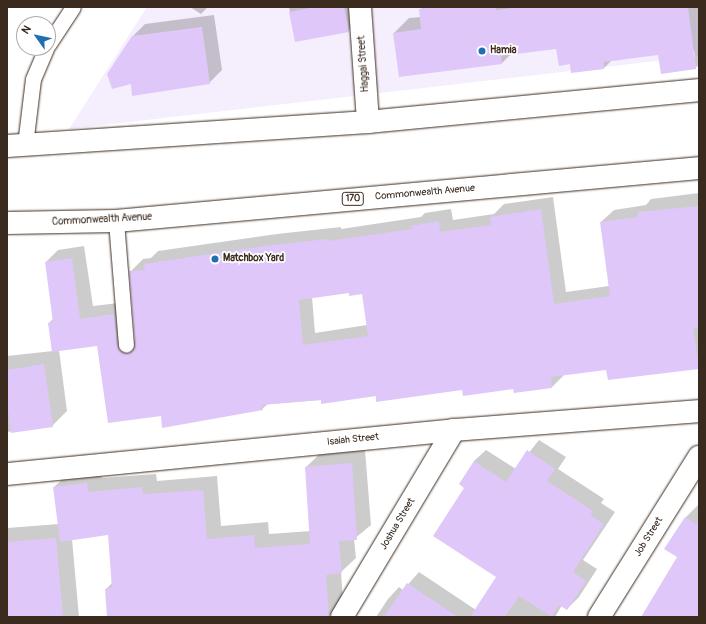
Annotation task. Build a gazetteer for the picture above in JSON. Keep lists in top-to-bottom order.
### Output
{
  "streets": {
    "main road": [
      "Haggai Street",
      "Commonwealth Avenue",
      "170",
      "Isaiah Street",
      "Joshua Street",
      "Job Street"
    ]
  },
  "crossings": [
    ["Isaiah Street", "Joshua Street"]
  ],
  "places": ["Hamia", "Matchbox Yard"],
  "north": "top left"
}
